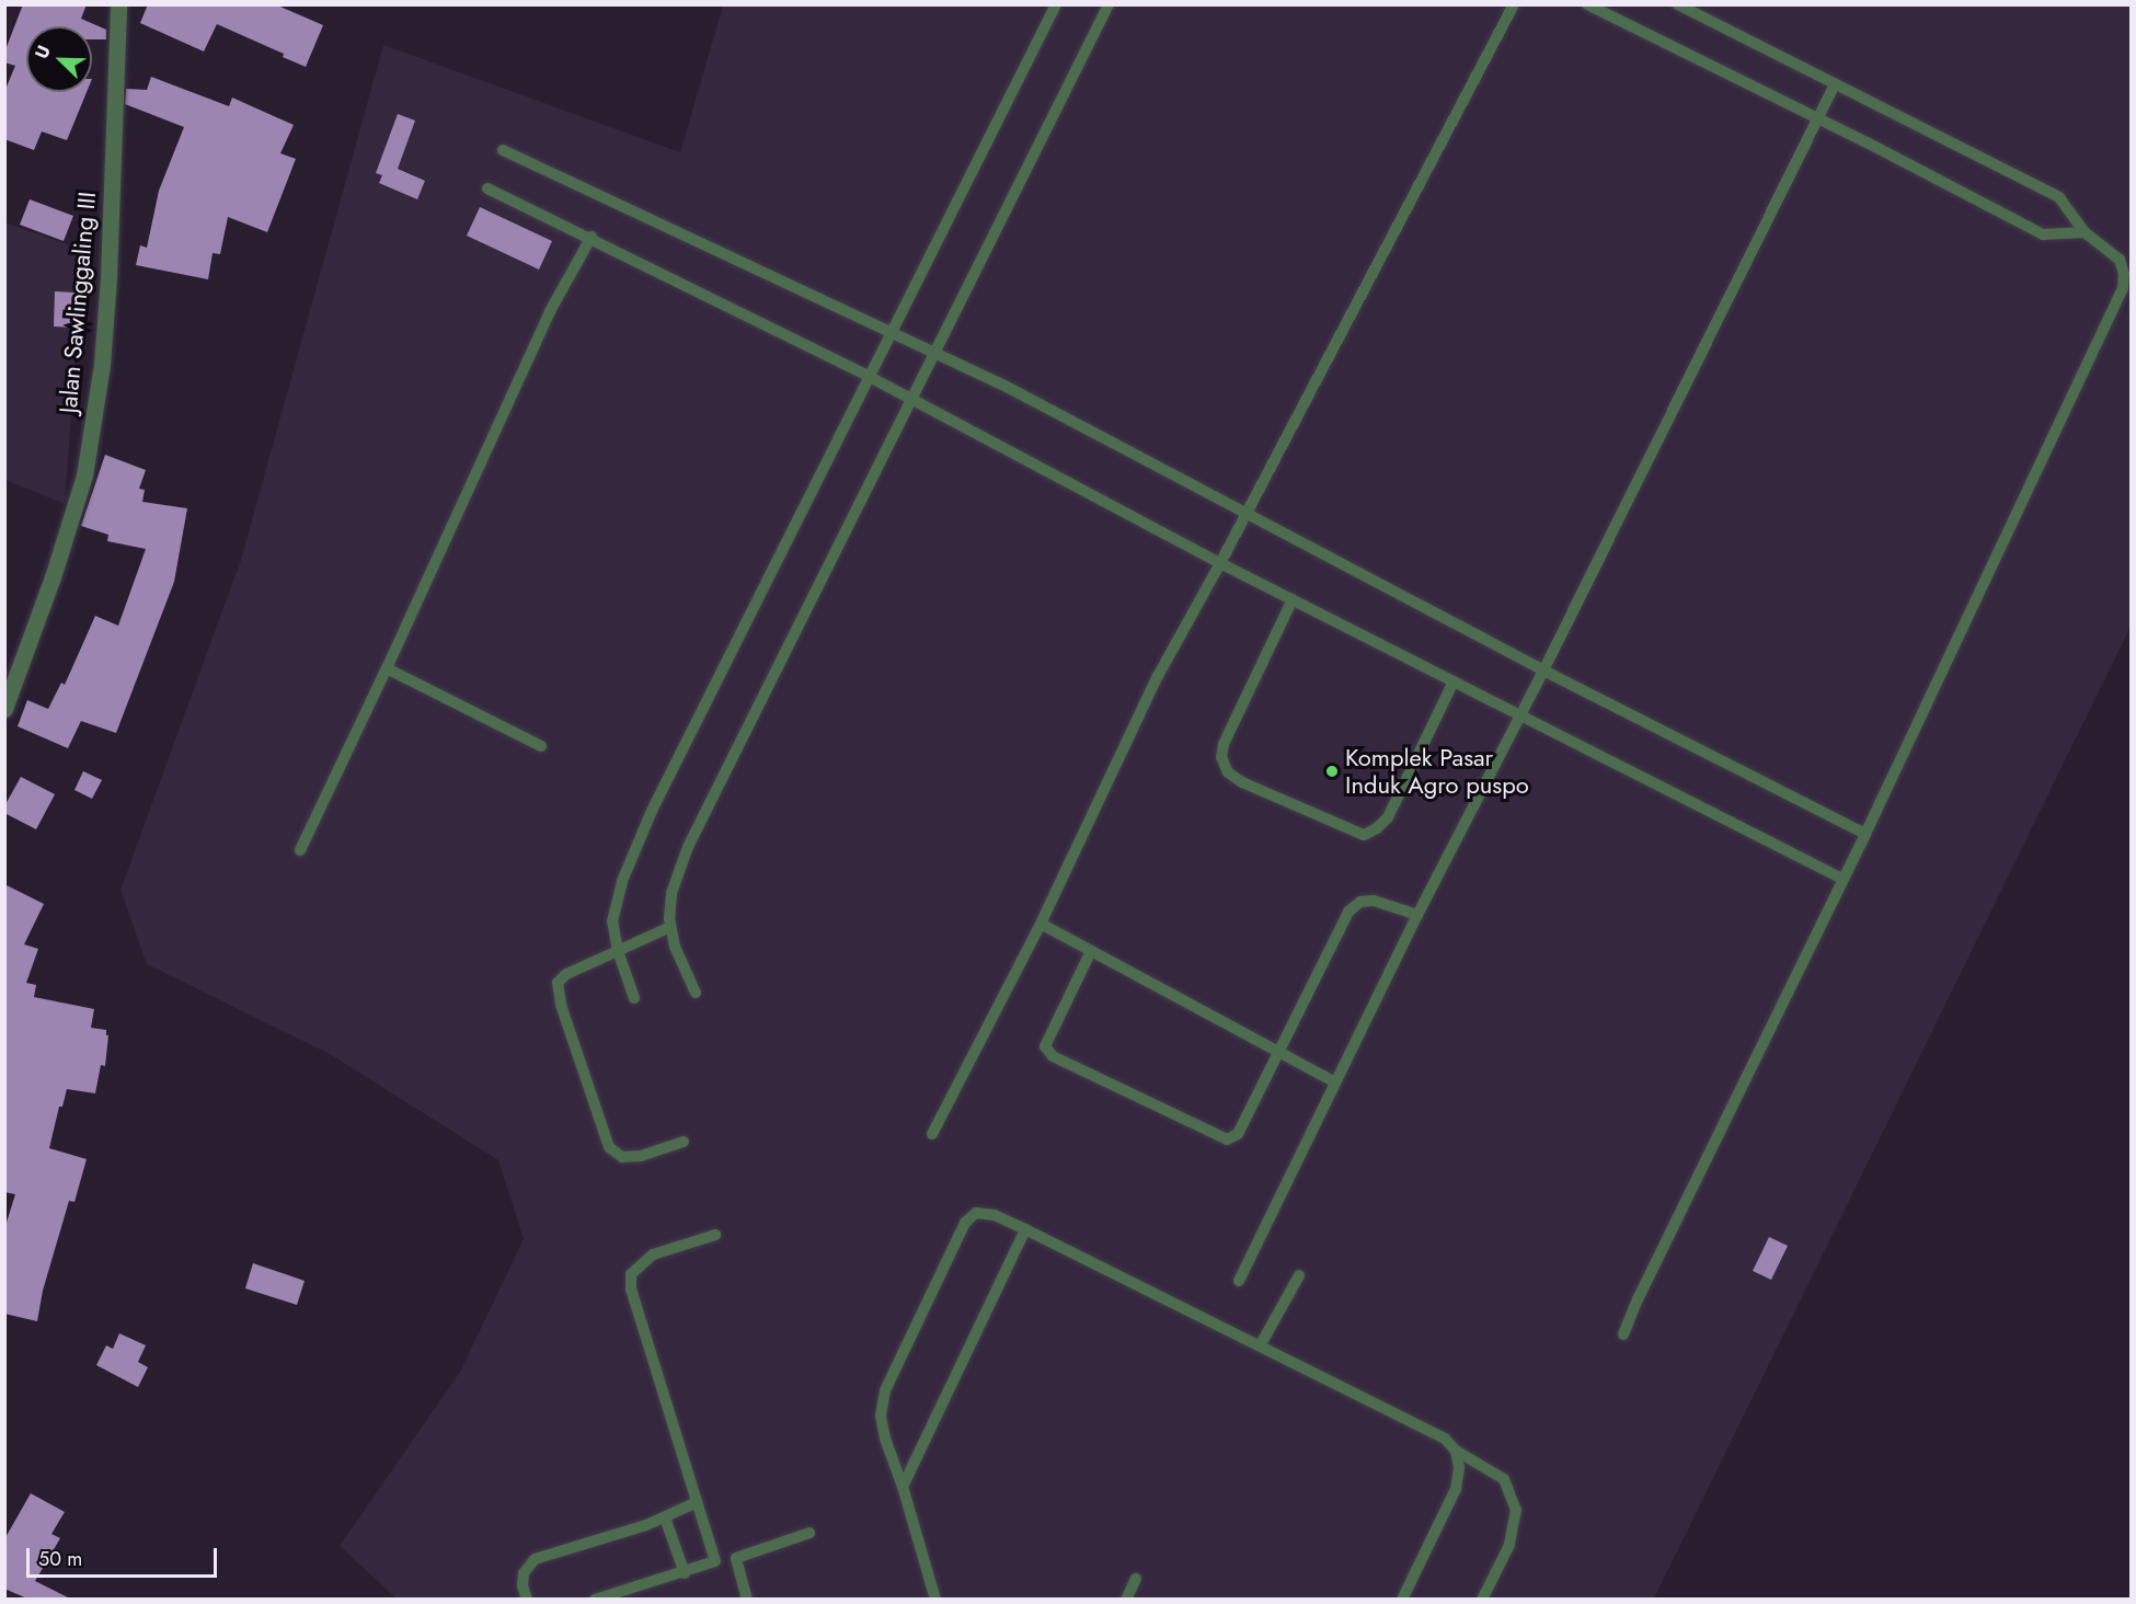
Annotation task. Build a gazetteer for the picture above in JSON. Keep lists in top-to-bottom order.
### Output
{
  "streets": {
    "street": ["Jalan Sawlinggaling III"]
  },
  "places": ["Komplek Pasar Induk Agro puspo"],
  "scale_bar": "50 m",
  "north": "top left"
}
